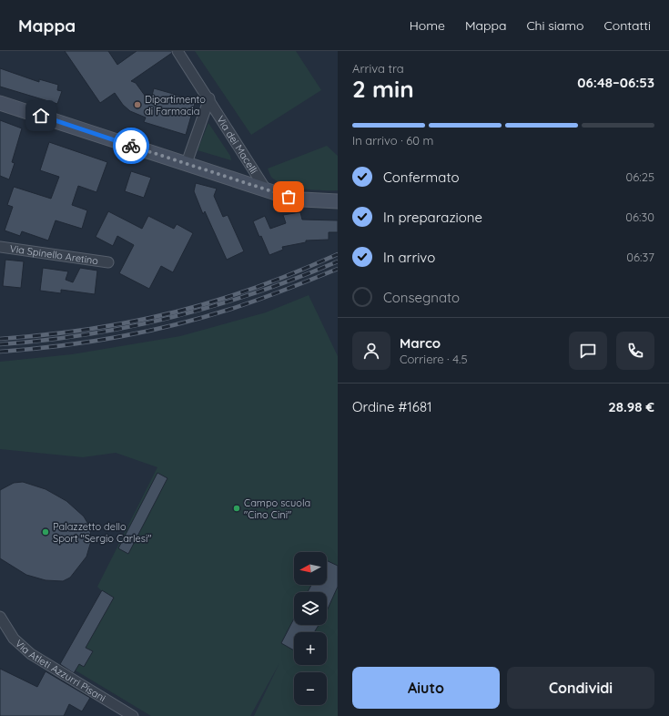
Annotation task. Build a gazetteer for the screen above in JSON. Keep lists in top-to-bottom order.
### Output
{
  "streets": {
    "street": ["Via dei Macelli", "Via Spinello Aretino", "Via Atleti Azzurri Pisani"]
  },
  "places": ["Dipartimento di Farmacia", "Campo scuola \"Cino Cini\"", "Palazzetto dello Sport \"Sergio Carlesi\""],
  "north": "left",
  "page": {
    "header": "Mappa",
    "nav": [
      "Home",
      "Mappa",
      "Chi siamo",
      "Contatti"
    ],
    "heading": ["2 min", "Arriva tra", "06:48–06:53"],
    "panel": [
      "Marco",
      "Corriere · 4.5",
      "Ordine #1681",
      "28.98 €"
    ],
    "bar": "In arrivo · 60 m",
    "list": [
      ["Confermato", "06:25"],
      ["In preparazione", "06:30"],
      ["In arrivo", "06:37"],
      "Consegnato"
    ],
    "map_buttons": ["+", "−"],
    "buttons": ["Aiuto", "Condividi"]
  }
}
